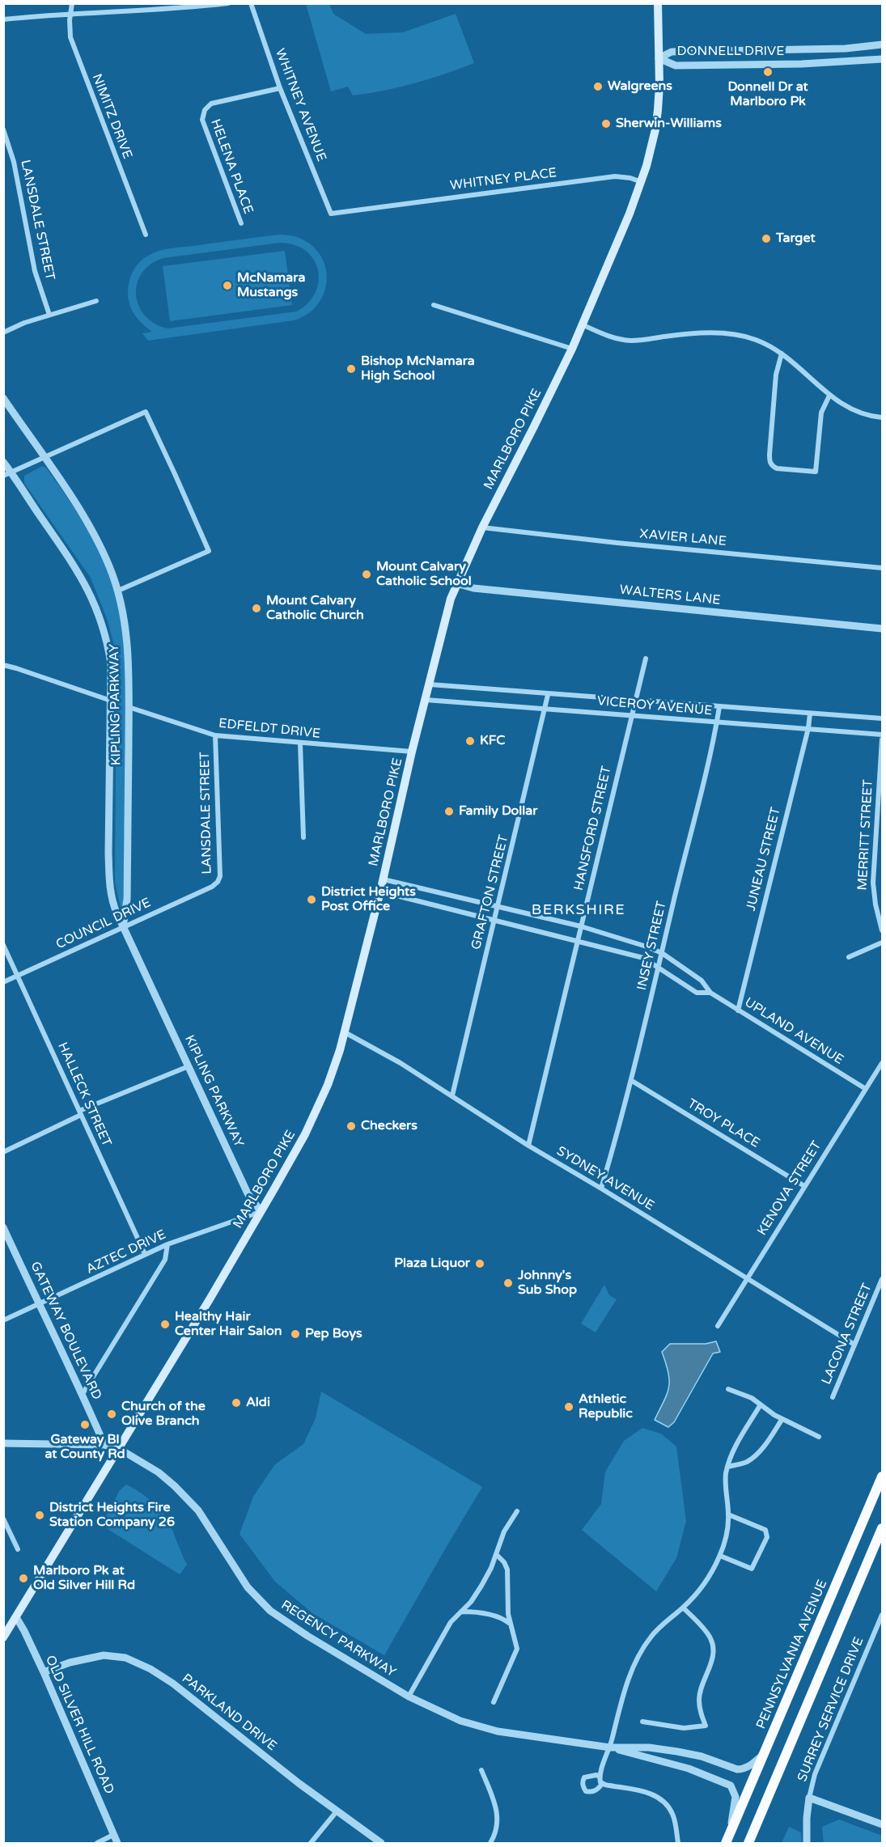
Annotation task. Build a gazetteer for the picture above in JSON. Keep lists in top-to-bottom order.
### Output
{
  "streets": {
    "highway": ["PENNSYLVANIA AVENUE"],
    "main road": ["MARLBORO PIKE"],
    "street": [
      "DONNELL DRIVE",
      "WHITNEY AVENUE",
      "NIMITZ DRIVE",
      "HELENA PLACE",
      "WHITNEY PLACE",
      "LANSDALE STREET",
      "XAVIER LANE",
      "WALTERS LANE",
      "KIPLING PARKWAY",
      "VICEROY AVENUE",
      "EDFELDT DRIVE",
      "HANSFORD STREET",
      "MERRITT STREET",
      "JUNEAU STREET",
      "GRAFTON STREET",
      "COUNCIL DRIVE",
      "INSEY STREET",
      "UPLAND AVENUE",
      "HALLECK STREET",
      "TROY PLACE",
      "SYDNEY AVENUE",
      "KENOVA STREET",
      "AZTEC DRIVE",
      "GATEWAY BOULEVARD",
      "LACONA STREET",
      "REGENCY PARKWAY",
      "SURREY SERVICE DRIVE",
      "PARKLAND DRIVE",
      "OLD SILVER HILL ROAD"
    ]
  },
  "crossings": [
    ["DONNELL DRIVE", "MARLBORO PIKE"],
    ["WHITNEY AVENUE", "HELENA PLACE"],
    ["WHITNEY AVENUE", "WHITNEY PLACE"],
    ["WHITNEY PLACE", "MARLBORO PIKE"],
    ["LANSDALE STREET", "EDFELDT DRIVE"],
    ["LANSDALE STREET", "COUNCIL DRIVE"],
    ["MARLBORO PIKE", "XAVIER LANE"],
    ["MARLBORO PIKE", "WALTERS LANE"],
    ["MARLBORO PIKE", "KIPLING PARKWAY"],
    ["MARLBORO PIKE", "VICEROY AVENUE"],
    ["MARLBORO PIKE", "EDFELDT DRIVE"],
    ["MARLBORO PIKE", "UPLAND AVENUE"],
    ["MARLBORO PIKE", "SYDNEY AVENUE"],
    ["MARLBORO PIKE", "AZTEC DRIVE"],
    ["MARLBORO PIKE", "REGENCY PARKWAY"],
    ["MARLBORO PIKE", "OLD SILVER HILL ROAD"],
    ["KIPLING PARKWAY", "EDFELDT DRIVE"],
    ["KIPLING PARKWAY", "COUNCIL DRIVE"],
    ["KIPLING PARKWAY", "AZTEC DRIVE"],
    ["VICEROY AVENUE", "HANSFORD STREET"],
    ["VICEROY AVENUE", "JUNEAU STREET"],
    ["VICEROY AVENUE", "GRAFTON STREET"],
    ["VICEROY AVENUE", "INSEY STREET"],
    ["HANSFORD STREET", "UPLAND AVENUE"],
    ["HANSFORD STREET", "SYDNEY AVENUE"],
    ["JUNEAU STREET", "UPLAND AVENUE"],
    ["GRAFTON STREET", "UPLAND AVENUE"],
    ["GRAFTON STREET", "SYDNEY AVENUE"],
    ["COUNCIL DRIVE", "HALLECK STREET"],
    ["INSEY STREET", "UPLAND AVENUE"],
    ["INSEY STREET", "TROY PLACE"],
    ["INSEY STREET", "SYDNEY AVENUE"],
    ["UPLAND AVENUE", "KENOVA STREET"],
    ["HALLECK STREET", "AZTEC DRIVE"],
    ["TROY PLACE", "KENOVA STREET"],
    ["SYDNEY AVENUE", "KENOVA STREET"],
    ["SYDNEY AVENUE", "LACONA STREET"],
    ["AZTEC DRIVE", "GATEWAY BOULEVARD"],
    ["GATEWAY BOULEVARD", "REGENCY PARKWAY"],
    ["REGENCY PARKWAY", "PENNSYLVANIA AVENUE"],
    ["PARKLAND DRIVE", "OLD SILVER HILL ROAD"]
  ],
  "districts": ["BERKSHIRE"],
  "places": [
    "Donnell Dr at Marlboro Pk",
    "Walgreens",
    "Sherwin-Williams",
    "Target",
    "McNamara Mustangs",
    "Bishop McNamara High School",
    "Mount Calvary Catholic School",
    "Mount Calvary Catholic Church",
    "KFC",
    "Family Dollar",
    "District Heights Post Office",
    "Checkers",
    "Plaza Liquor",
    "Johnny's Sub Shop",
    "Healthy Hair Center Hair Salon",
    "Pep Boys",
    "Aldi",
    "Athletic Republic",
    "Church of the Olive Branch",
    "Gateway Bl at County Rd",
    "District Heights Fire Station Company 26",
    "Marlboro Pk at Old Silver Hill Rd"
  ]
}
